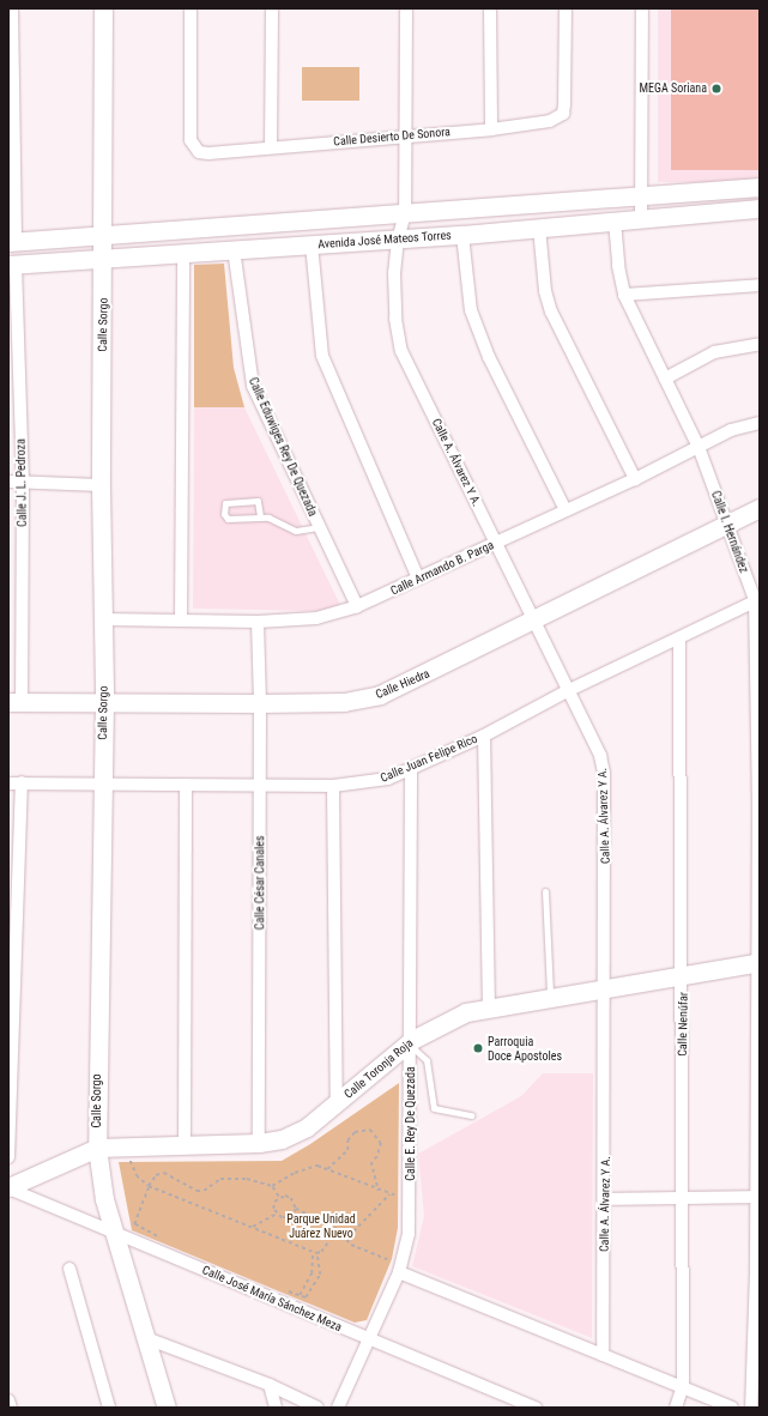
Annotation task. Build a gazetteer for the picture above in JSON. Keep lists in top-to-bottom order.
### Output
{
  "streets": {
    "street": [
      "Calle Desierto De Sonora",
      "Avenida José Mateos Torres",
      "Calle Sorgo",
      "Calle Eduwiges Rey De Quezada",
      "Calle A. Álvarez Y A.",
      "Calle J. L. Pedroza",
      "Calle I. Hernández",
      "Calle Armando B. Parga",
      "Calle Hiedra",
      "Calle Juan Felipe Rico",
      "Calle César Canales",
      "Calle Nenúfar",
      "Calle Toronja Roja",
      "Calle E. Rey De Quezada",
      "Calle José María Sánchez Meza"
    ]
  },
  "crossings": [
    ["Calle Desierto De Sonora", "Calle A. Álvarez Y A."],
    ["Avenida José Mateos Torres", "Calle Sorgo"],
    ["Avenida José Mateos Torres", "Calle Eduwiges Rey De Quezada"],
    ["Avenida José Mateos Torres", "Calle A. Álvarez Y A."],
    ["Avenida José Mateos Torres", "Calle J. L. Pedroza"],
    ["Avenida José Mateos Torres", "Calle I. Hernández"],
    ["Calle Sorgo", "Calle Armando B. Parga"],
    ["Calle Sorgo", "Calle Hiedra"],
    ["Calle Sorgo", "Calle Juan Felipe Rico"],
    ["Calle Sorgo", "Calle Toronja Roja"],
    ["Calle Sorgo", "Calle José María Sánchez Meza"],
    ["Calle Eduwiges Rey De Quezada", "Calle Armando B. Parga"],
    ["Calle A. Álvarez Y A.", "Calle Armando B. Parga"],
    ["Calle A. Álvarez Y A.", "Calle Hiedra"],
    ["Calle A. Álvarez Y A.", "Calle Juan Felipe Rico"],
    ["Calle A. Álvarez Y A.", "Calle Toronja Roja"],
    ["Calle J. L. Pedroza", "Calle Hiedra"],
    ["Calle I. Hernández", "Calle Armando B. Parga"],
    ["Calle I. Hernández", "Calle Hiedra"],
    ["Calle I. Hernández", "Calle Juan Felipe Rico"],
    ["Calle I. Hernández", "Calle Toronja Roja"],
    ["Calle Armando B. Parga", "Calle César Canales"],
    ["Calle Hiedra", "Calle César Canales"],
    ["Calle Juan Felipe Rico", "Calle César Canales"],
    ["Calle Juan Felipe Rico", "Calle Nenúfar"],
    ["Calle Juan Felipe Rico", "Calle E. Rey De Quezada"],
    ["Calle César Canales", "Calle Toronja Roja"],
    ["Calle Nenúfar", "Calle Toronja Roja"],
    ["Calle Toronja Roja", "Calle E. Rey De Quezada"],
    ["Calle Toronja Roja", "Calle José María Sánchez Meza"],
    ["Calle E. Rey De Quezada", "Calle José María Sánchez Meza"]
  ],
  "parks": ["Parque Unidad Juárez Nuevo"],
  "places": ["MEGA Soriana", "Parroquia Doce Apostoles"]
}
